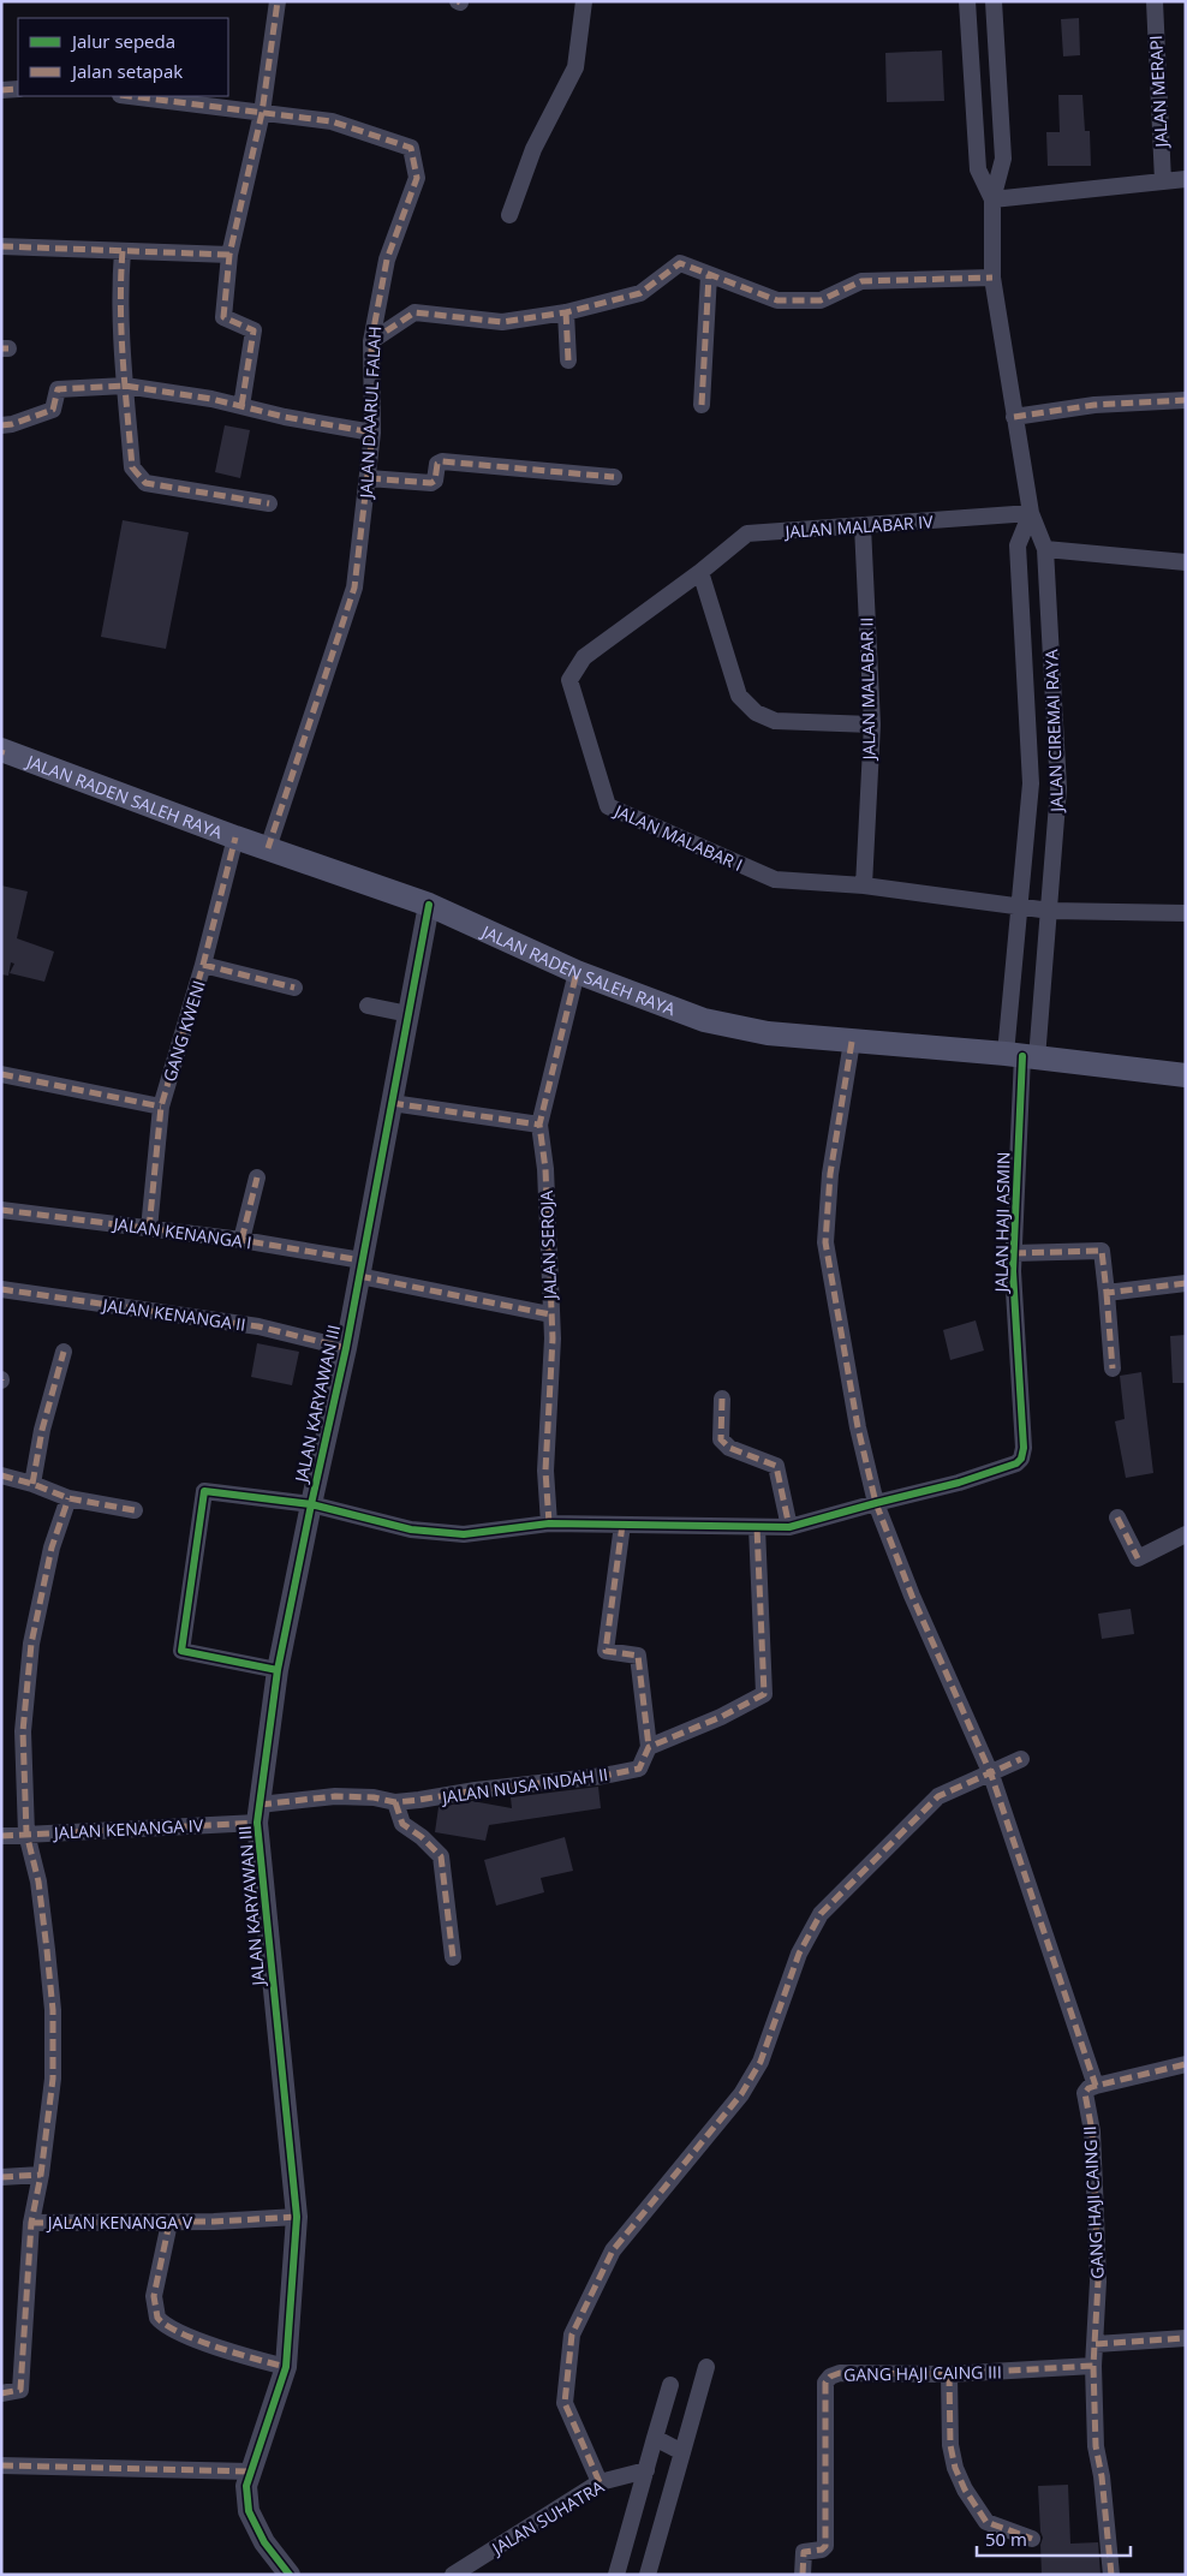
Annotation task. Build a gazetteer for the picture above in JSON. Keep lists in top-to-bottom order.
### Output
{
  "streets": {
    "main road": ["JALAN RADEN SALEH RAYA"],
    "street": [
      "JALAN MERAPI",
      "JALAN DAARUL FALAH",
      "JALAN MALABAR IV",
      "JALAN MALABAR II",
      "JALAN CIREMAI RAYA",
      "JALAN MALABAR I",
      "GANG KWENI",
      "JALAN HAJI ASMIN",
      "JALAN KENANGA I",
      "JALAN SEROJA",
      "JALAN KENANGA II",
      "JALAN KARYAWAN III",
      "JALAN NUSA INDAH II",
      "JALAN KENANGA IV",
      "GANG HAJI CAING II",
      "JALAN KENANGA V",
      "GANG HAJI CAING III",
      "JALAN SUHATRA"
    ]
  },
  "crossings": [
    ["JALAN DAARUL FALAH", "JALAN RADEN SALEH RAYA"],
    ["JALAN MALABAR IV", "JALAN MALABAR II"],
    ["JALAN MALABAR IV", "JALAN CIREMAI RAYA"],
    ["JALAN MALABAR IV", "JALAN MALABAR I"],
    ["JALAN MALABAR II", "JALAN MALABAR I"],
    ["JALAN CIREMAI RAYA", "JALAN RADEN SALEH RAYA"],
    ["JALAN CIREMAI RAYA", "JALAN MALABAR I"],
    ["JALAN CIREMAI RAYA", "JALAN HAJI ASMIN"],
    ["JALAN RADEN SALEH RAYA", "GANG KWENI"],
    ["JALAN RADEN SALEH RAYA", "JALAN HAJI ASMIN"],
    ["JALAN RADEN SALEH RAYA", "JALAN SEROJA"],
    ["JALAN RADEN SALEH RAYA", "JALAN KARYAWAN III"],
    ["GANG KWENI", "JALAN KENANGA I"],
    ["JALAN KENANGA I", "JALAN SEROJA"],
    ["JALAN KENANGA I", "JALAN KARYAWAN III"],
    ["JALAN KENANGA II", "JALAN KARYAWAN III"],
    ["JALAN KARYAWAN III", "JALAN NUSA INDAH II"],
    ["JALAN KARYAWAN III", "JALAN KENANGA IV"],
    ["JALAN KARYAWAN III", "JALAN KENANGA V"],
    ["JALAN NUSA INDAH II", "JALAN KENANGA IV"],
    ["JALAN KENANGA IV", "JALAN KENANGA V"],
    ["GANG HAJI CAING II", "GANG HAJI CAING III"]
  ],
  "legend": ["Jalur sepeda", "Jalan setapak"],
  "scale_bar": "50 m"
}
